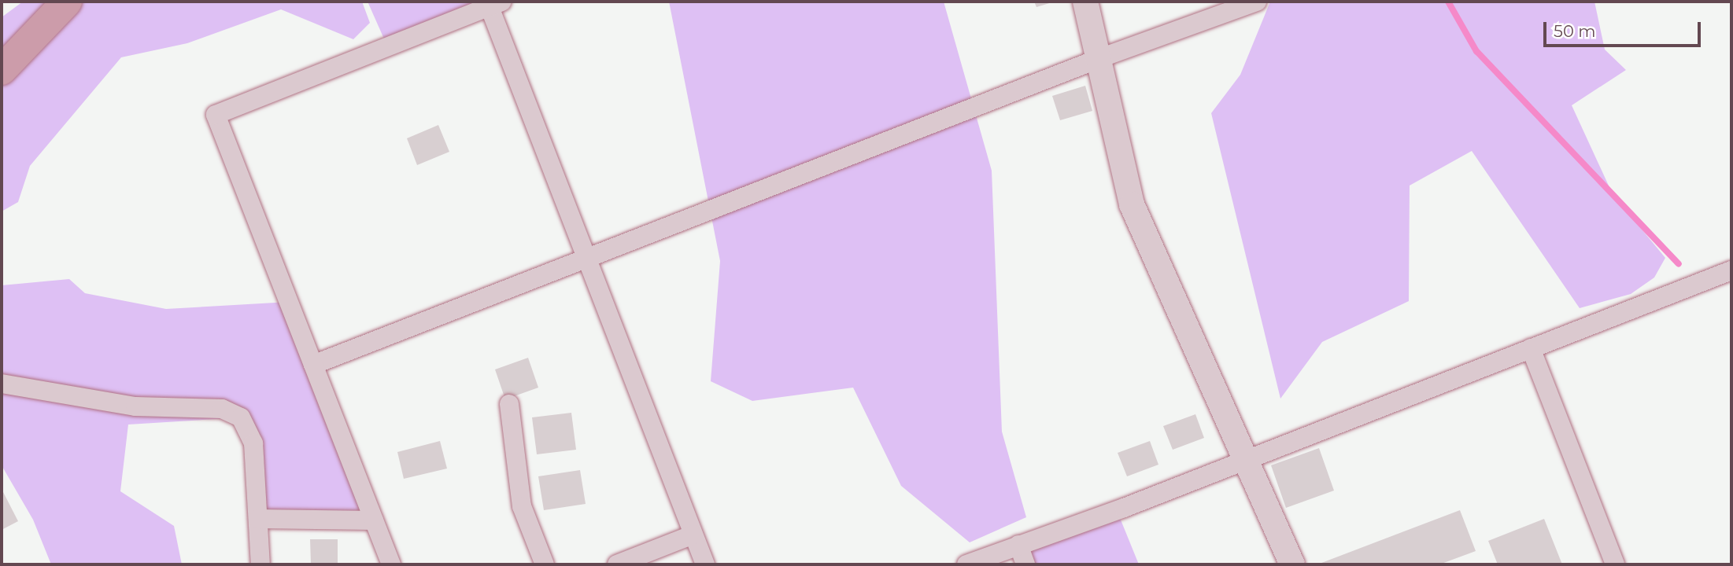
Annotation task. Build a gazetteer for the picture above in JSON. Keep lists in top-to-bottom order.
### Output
{
  "scale_bar": "50 m"
}
